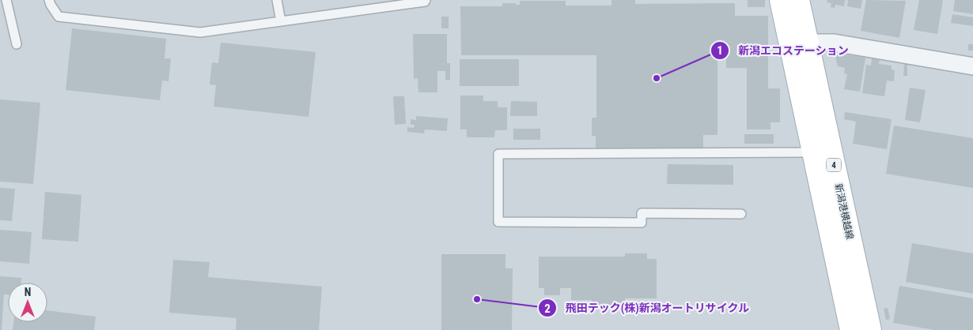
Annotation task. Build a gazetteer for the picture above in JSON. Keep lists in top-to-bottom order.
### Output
{
  "streets": {
    "main road": ["4", "新潟港横越線"]
  },
  "places": ["新潟エコステーション", "飛田テック(株)新潟オートリサイクル"],
  "north": "top"
}
